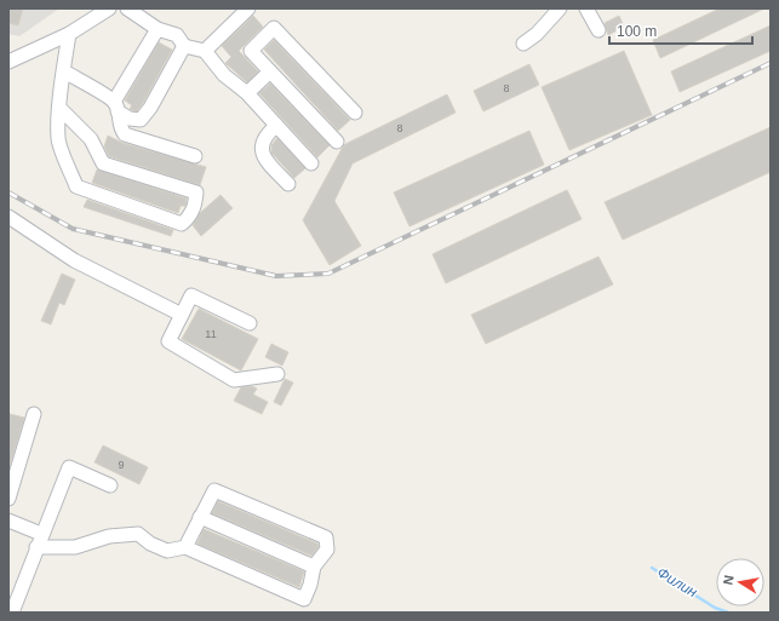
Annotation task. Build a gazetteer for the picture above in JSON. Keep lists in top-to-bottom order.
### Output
{
  "water": ["Филин"],
  "house_numbers": [
    "8",
    "8",
    "11",
    "9"
  ],
  "scale_bar": "100 m",
  "north": "left"
}
